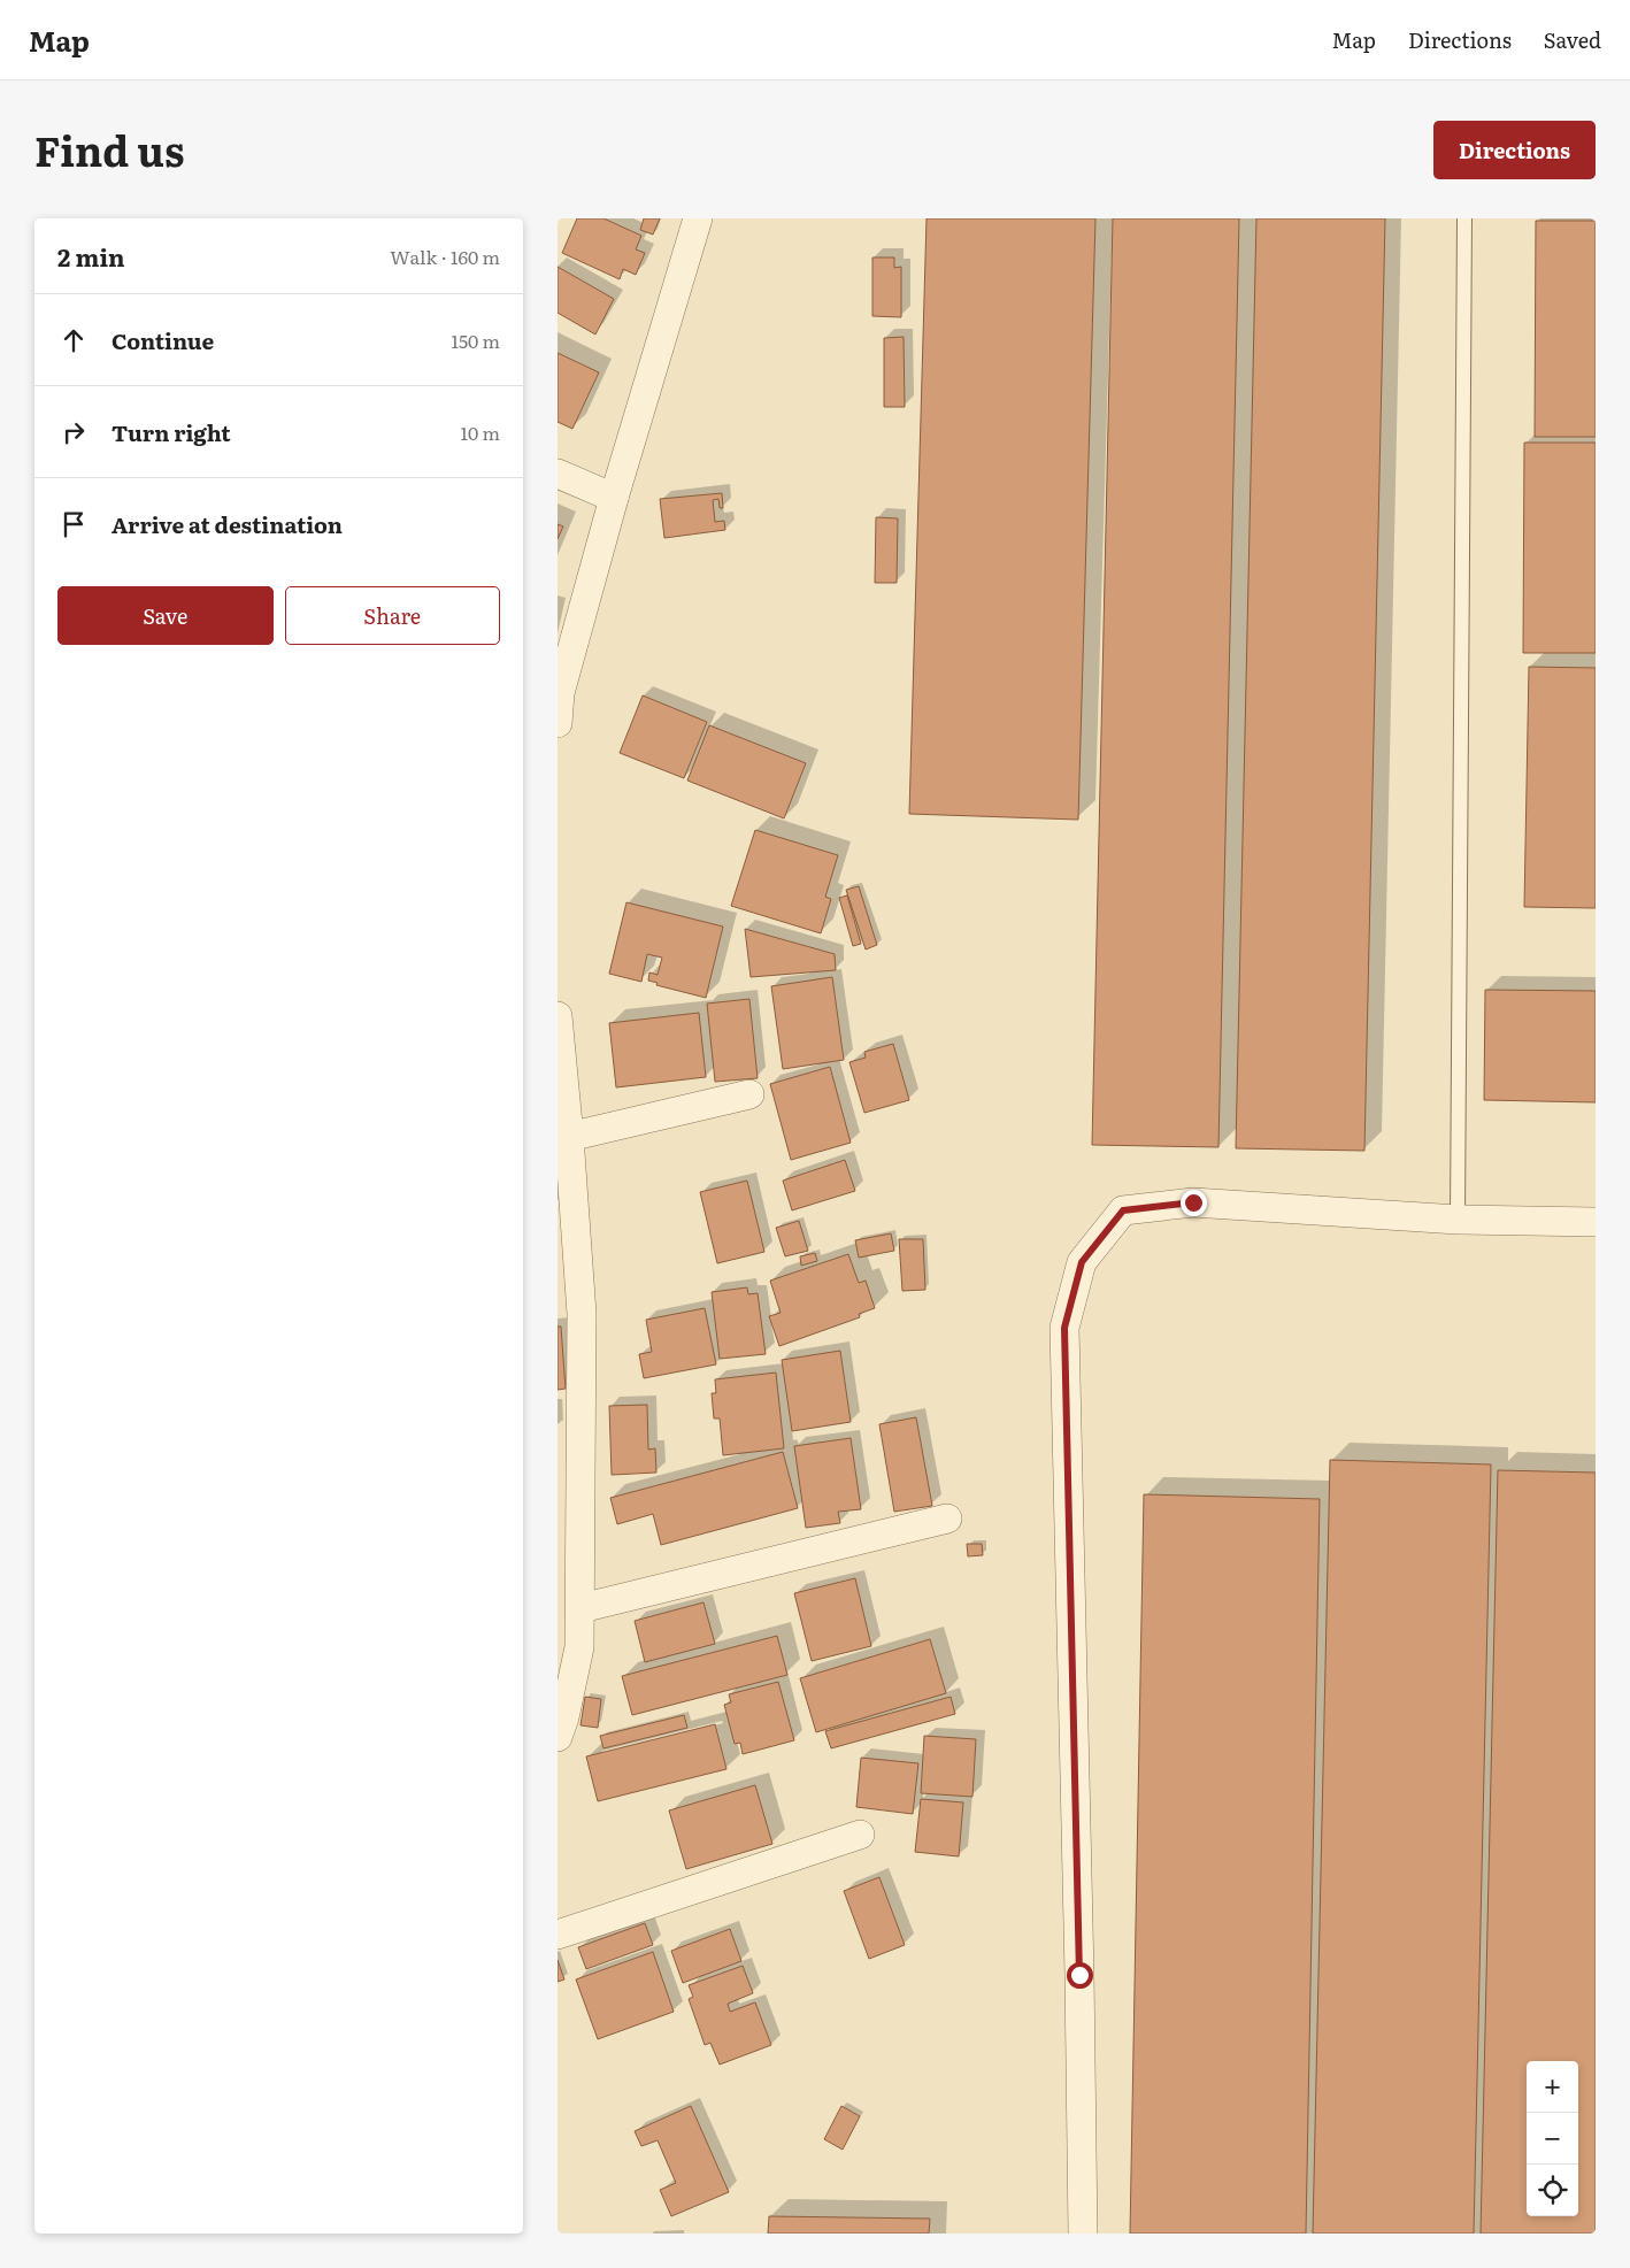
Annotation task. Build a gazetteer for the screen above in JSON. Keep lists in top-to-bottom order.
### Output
{
  "page": {
    "header": "Map",
    "nav": ["Map", "Directions", "Saved"],
    "title": "Find us",
    "buttons": [
      "Directions",
      ["Save", "Share"]
    ],
    "heading": ["2 min", "Walk · 160 m"],
    "list": [
      ["Continue", "150 m"],
      ["Turn right", "10 m"],
      "Arrive at destination"
    ],
    "map_buttons": ["+", "−"]
  }
}
